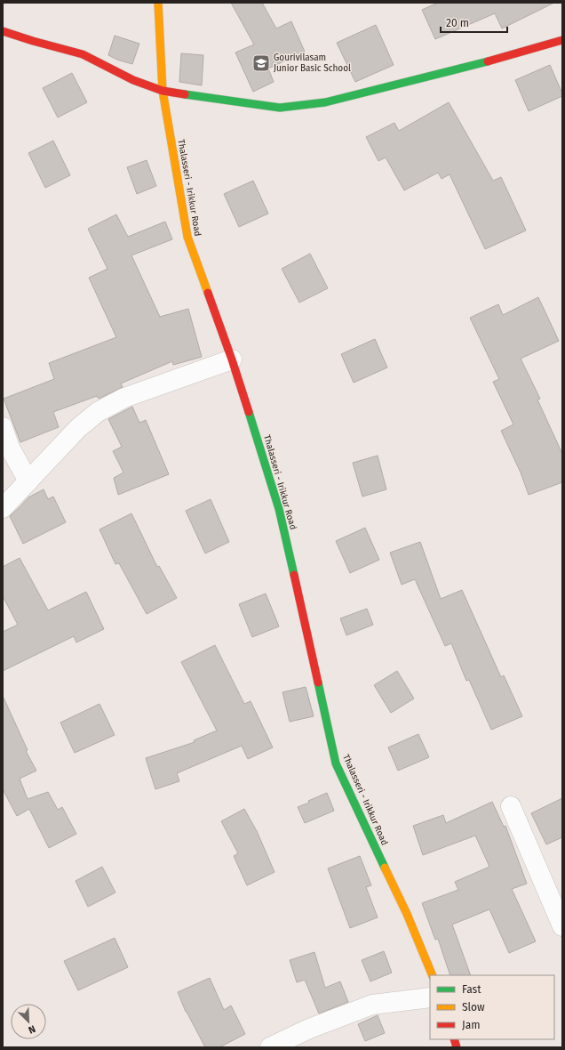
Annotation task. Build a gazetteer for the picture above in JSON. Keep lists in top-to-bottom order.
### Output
{
  "streets": {
    "main road": ["Thalasseri - Irikkur Road"]
  },
  "places": {
    "school or university": ["Gourivilasam Junior Basic School"]
  },
  "legend": ["Fast", "Slow", "Jam"],
  "scale_bar": "20 m",
  "north": "bottom right"
}
